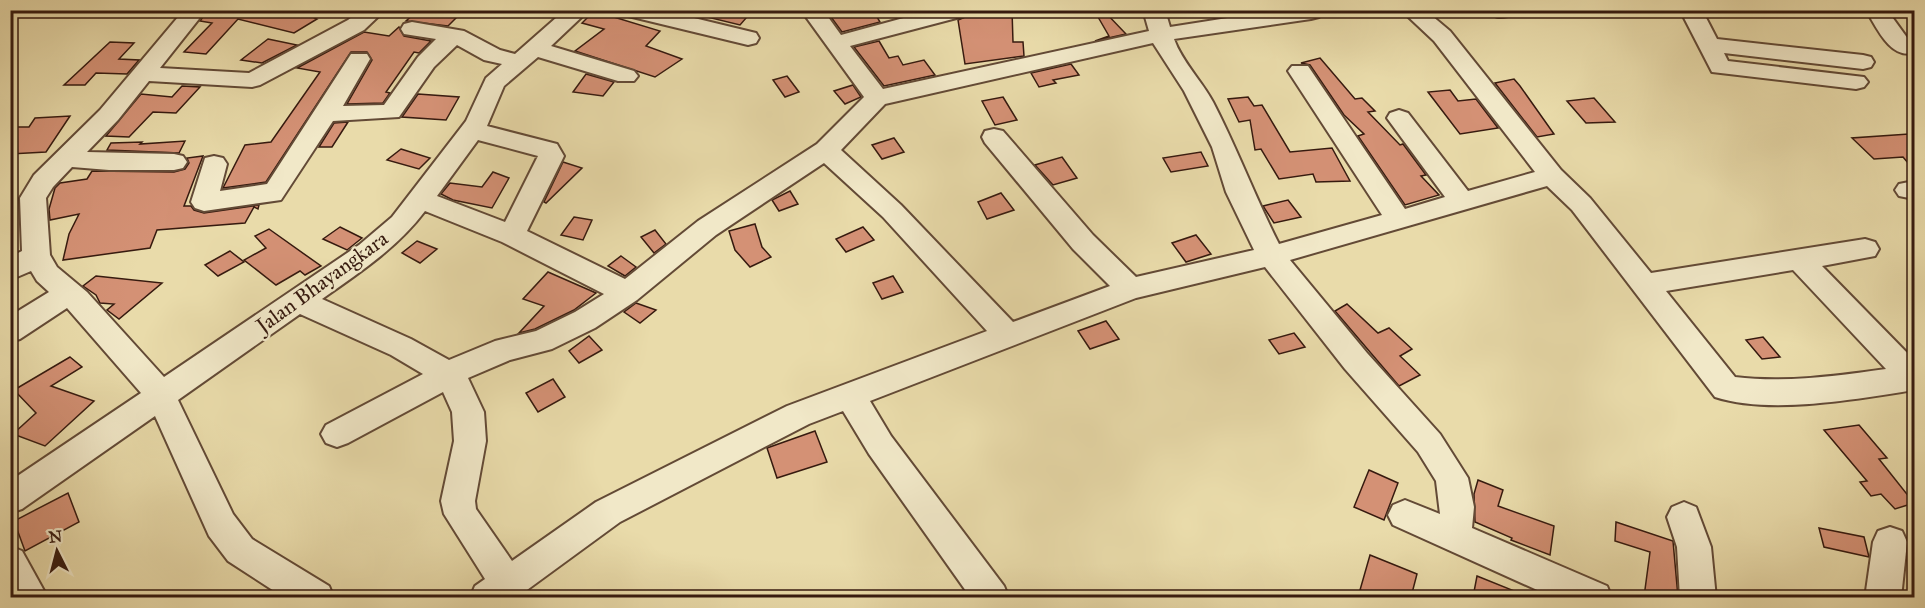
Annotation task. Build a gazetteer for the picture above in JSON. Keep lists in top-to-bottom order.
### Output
{
  "streets": {
    "street": ["Jalan Bhayangkara"]
  },
  "north": "top"
}
